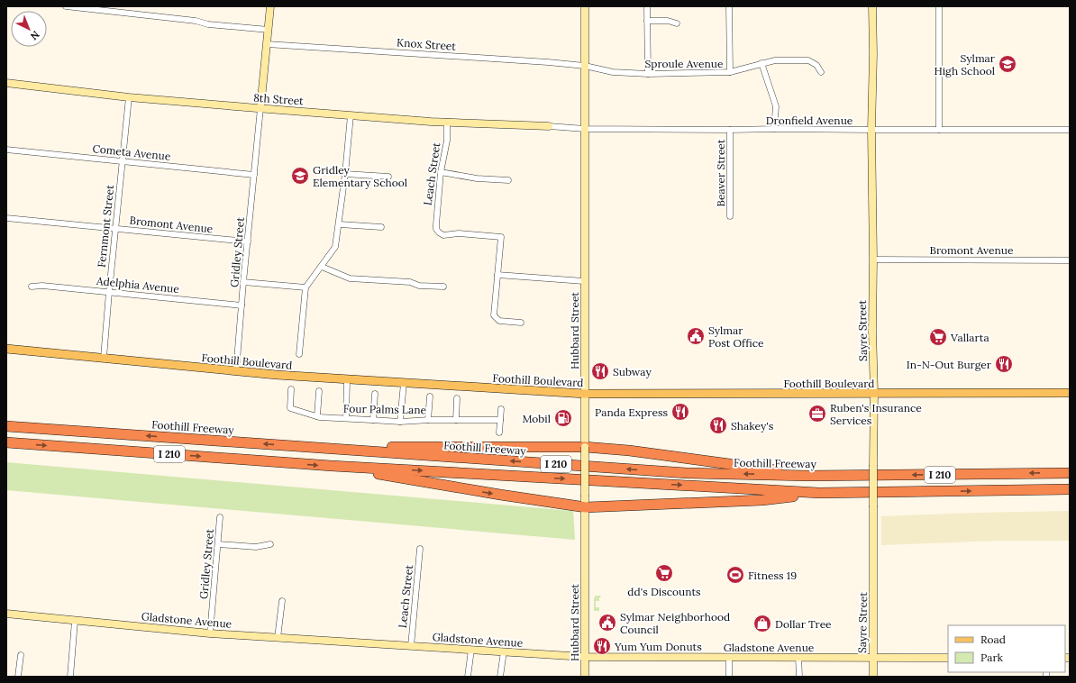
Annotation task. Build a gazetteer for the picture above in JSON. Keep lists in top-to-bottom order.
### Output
{
  "streets": {
    "highway": ["Foothill Freeway", "I 210"],
    "main road": ["Foothill Boulevard"],
    "street": [
      "Knox Street",
      "Sproule Avenue",
      "8th Street",
      "Dronfield Avenue",
      "Cometa Avenue",
      "Beaver Street",
      "Leach Street",
      "Bromont Avenue",
      "Fernmont Street",
      "Gridley Street",
      "Adelphia Avenue",
      "Hubbard Street",
      "Sayre Street",
      "Four Palms Lane",
      "Gladstone Avenue"
    ]
  },
  "crossings": [
    ["Knox Street", "Sproule Avenue"],
    ["Knox Street", "Hubbard Street"],
    ["Sproule Avenue", "Hubbard Street"],
    ["8th Street", "Dronfield Avenue"],
    ["8th Street", "Leach Street"],
    ["8th Street", "Fernmont Street"],
    ["8th Street", "Gridley Street"],
    ["Dronfield Avenue", "Beaver Street"],
    ["Dronfield Avenue", "Hubbard Street"],
    ["Dronfield Avenue", "Sayre Street"],
    ["Cometa Avenue", "Fernmont Street"],
    ["Cometa Avenue", "Gridley Street"],
    ["Leach Street", "Gladstone Avenue"],
    ["Bromont Avenue", "Fernmont Street"],
    ["Bromont Avenue", "Gridley Street"],
    ["Bromont Avenue", "Sayre Street"],
    ["Fernmont Street", "Adelphia Avenue"],
    ["Fernmont Street", "Foothill Boulevard"],
    ["Gridley Street", "Adelphia Avenue"],
    ["Gridley Street", "Foothill Boulevard"],
    ["Gridley Street", "Gladstone Avenue"],
    ["Hubbard Street", "Foothill Boulevard"],
    ["Hubbard Street", "Gladstone Avenue"],
    ["Sayre Street", "Foothill Boulevard"],
    ["Sayre Street", "Gladstone Avenue"]
  ],
  "places": {
    "school or university": ["Sylmar High School", "Gridley Elementary School"],
    "public building": ["Sylmar Post Office", "Sylmar Neighborhood Council"],
    "supermarket": ["Vallarta", "dd's Discounts"],
    "restaurant": [
      "In-N-Out Burger",
      "Subway",
      "Panda Express",
      "Shakey's",
      "Yum Yum Donuts"
    ],
    "office": ["Ruben's Insurance Services"],
    "fuel station": ["Mobil"],
    "sports": ["Fitness 19"],
    "shop": ["Dollar Tree"]
  },
  "legend": ["Road", "Park"],
  "north": "bottom right"
}
